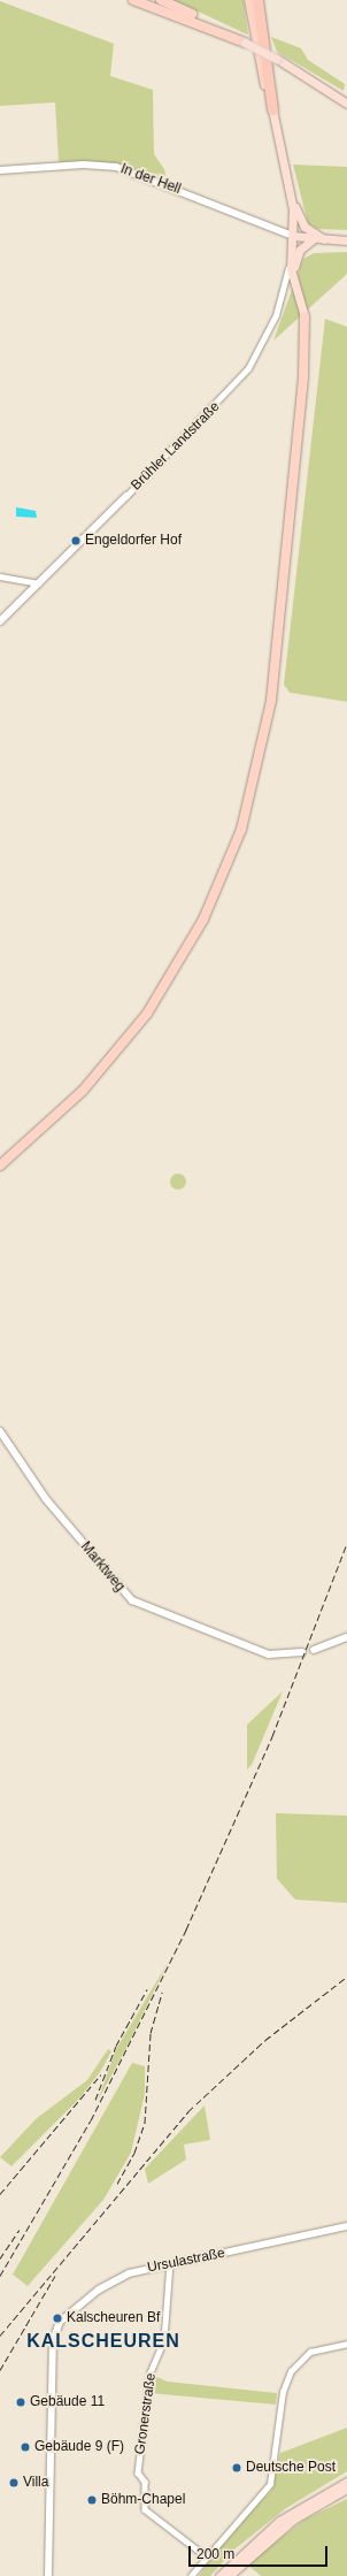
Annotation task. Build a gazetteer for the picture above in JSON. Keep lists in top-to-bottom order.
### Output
{
  "streets": {
    "main road": ["Brühler Landstraße"],
    "street": [
      "In der Hell",
      "Marktweg",
      "Ursulastraße",
      "Gronerstraße"
    ]
  },
  "crossings": [
    ["In der Hell", "Brühler Landstraße"],
    ["Ursulastraße", "Gronerstraße"]
  ],
  "districts": ["KALSCHEUREN"],
  "places": [
    "Engeldorfer Hof",
    "Kalscheuren Bf",
    "Gebäude 11",
    "Gebäude 9 (F)",
    "Deutsche Post",
    "Villa",
    "Böhm-Chapel"
  ],
  "scale_bar": "200 m"
}
